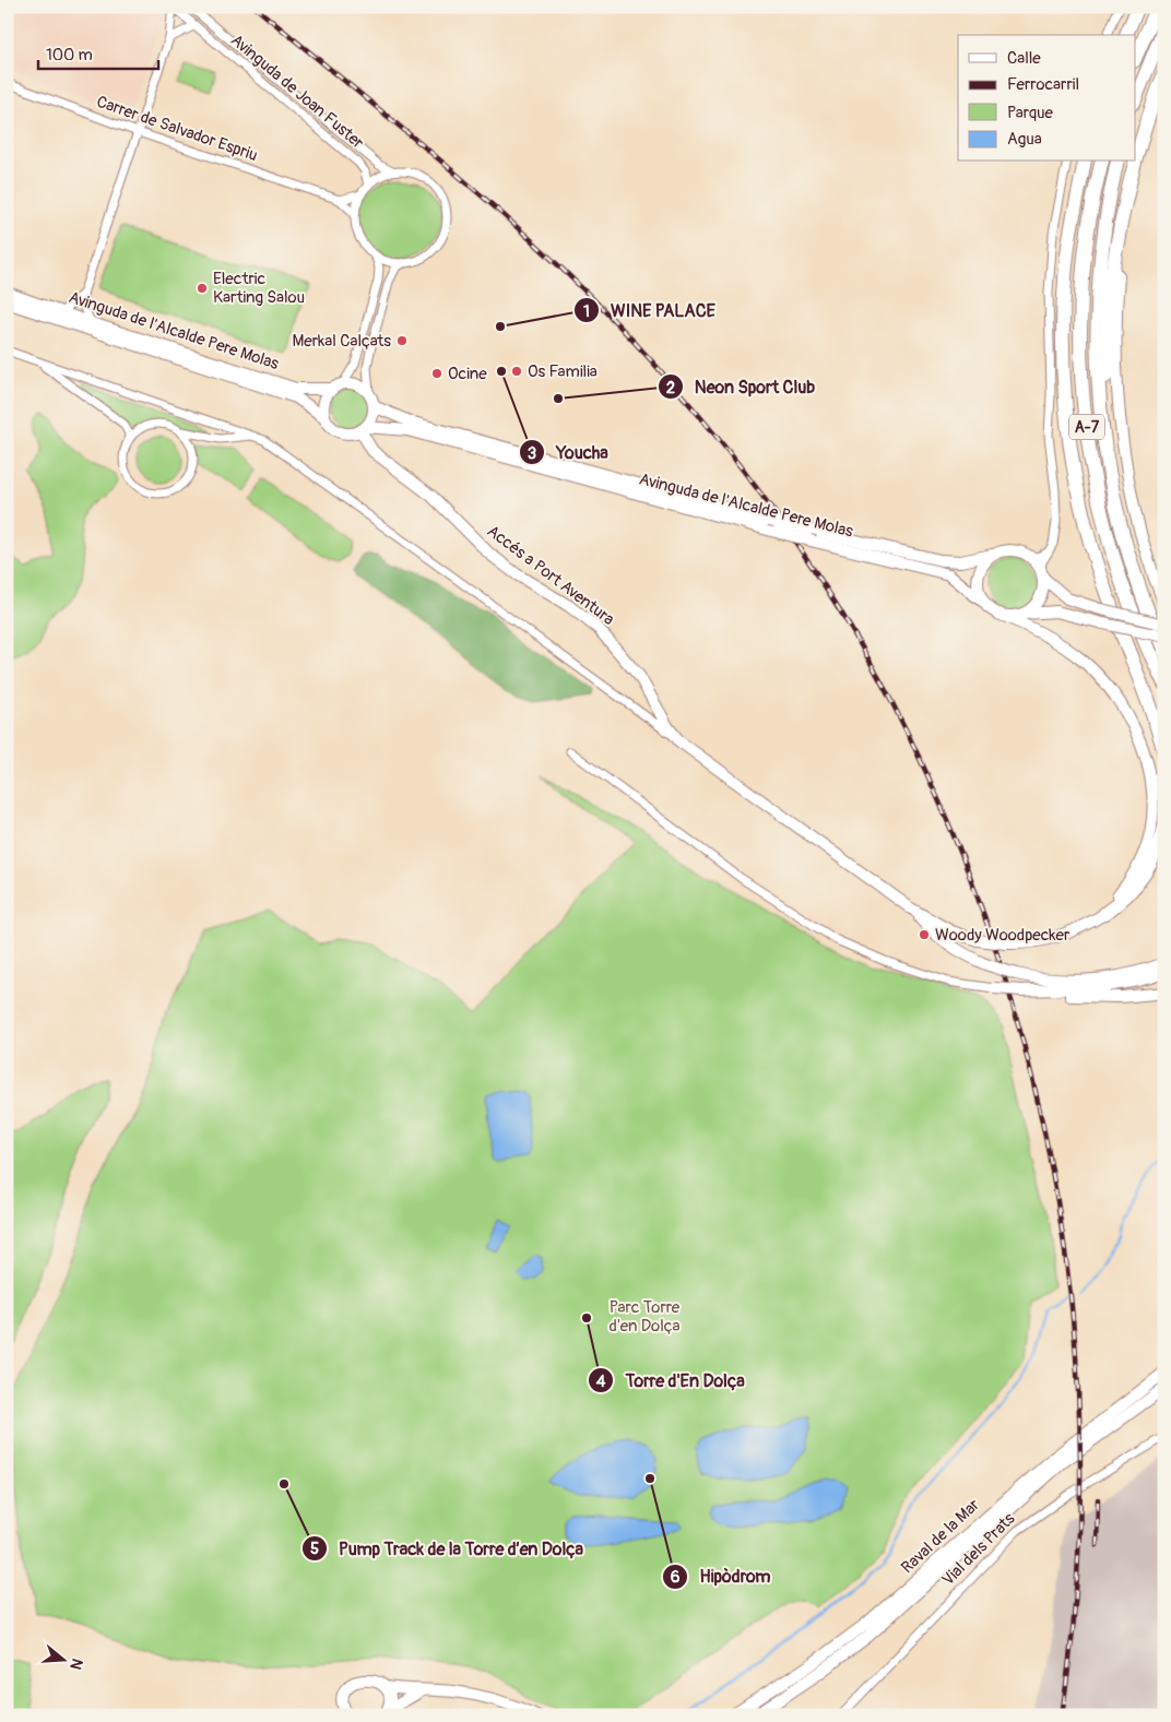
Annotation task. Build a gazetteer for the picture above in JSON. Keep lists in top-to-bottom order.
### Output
{
  "streets": {
    "highway": ["A-7"],
    "street": [
      "Avinguda de Joan Fuster",
      "Carrer de Salvador Espriu",
      "Avinguda de l'Alcalde Pere Molas",
      "Accés a Port Aventura",
      "Raval de la Mar",
      "Vial dels Prats"
    ]
  },
  "crossings": [
    ["Avinguda de Joan Fuster", "Carrer de Salvador Espriu"],
    ["Avinguda de l'Alcalde Pere Molas", "Accés a Port Aventura"]
  ],
  "parks": ["Parc Torre d'en Dolça"],
  "places": [
    "Electric Karting Salou",
    "WINE PALACE",
    "Merkal Calçats",
    "Youcha",
    "Os Familia",
    "Ocine",
    "Neon Sport Club",
    "Woody Woodpecker",
    "Torre d'En Dolça",
    "Hipòdrom",
    "Pump Track de la Torre d’en Dolça"
  ],
  "legend": [
    "Calle",
    "Ferrocarril",
    "Parque",
    "Agua"
  ],
  "scale_bar": "100 m",
  "north": "right"
}
